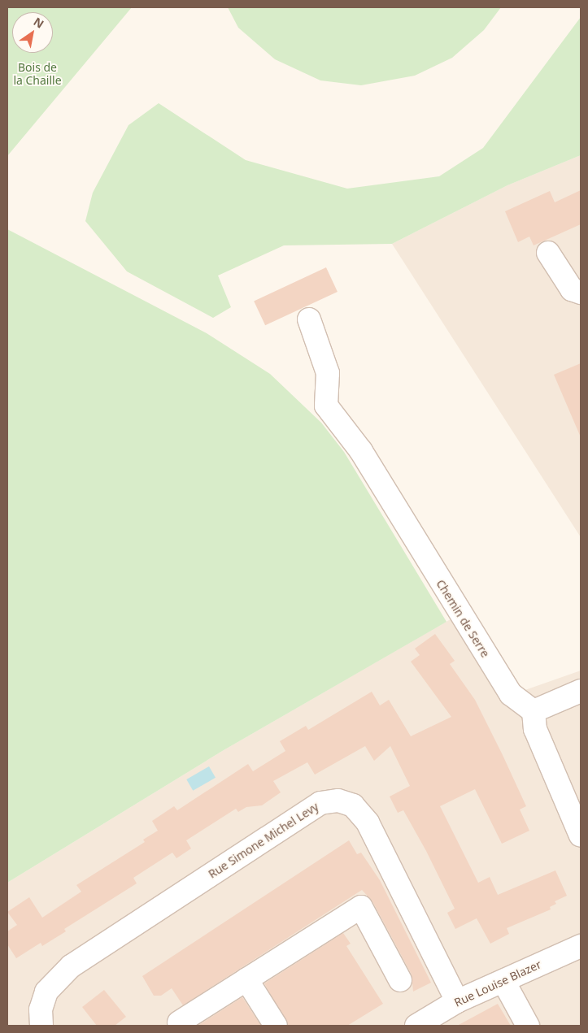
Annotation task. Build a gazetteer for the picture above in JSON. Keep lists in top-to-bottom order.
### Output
{
  "streets": {
    "street": ["Chemin de Serre", "Rue Simone Michel Levy", "Rue Louise Blazer"]
  },
  "crossings": [
    ["Rue Simone Michel Levy", "Rue Louise Blazer"]
  ],
  "parks": ["Bois de la Chaille"],
  "north": "top right"
}
